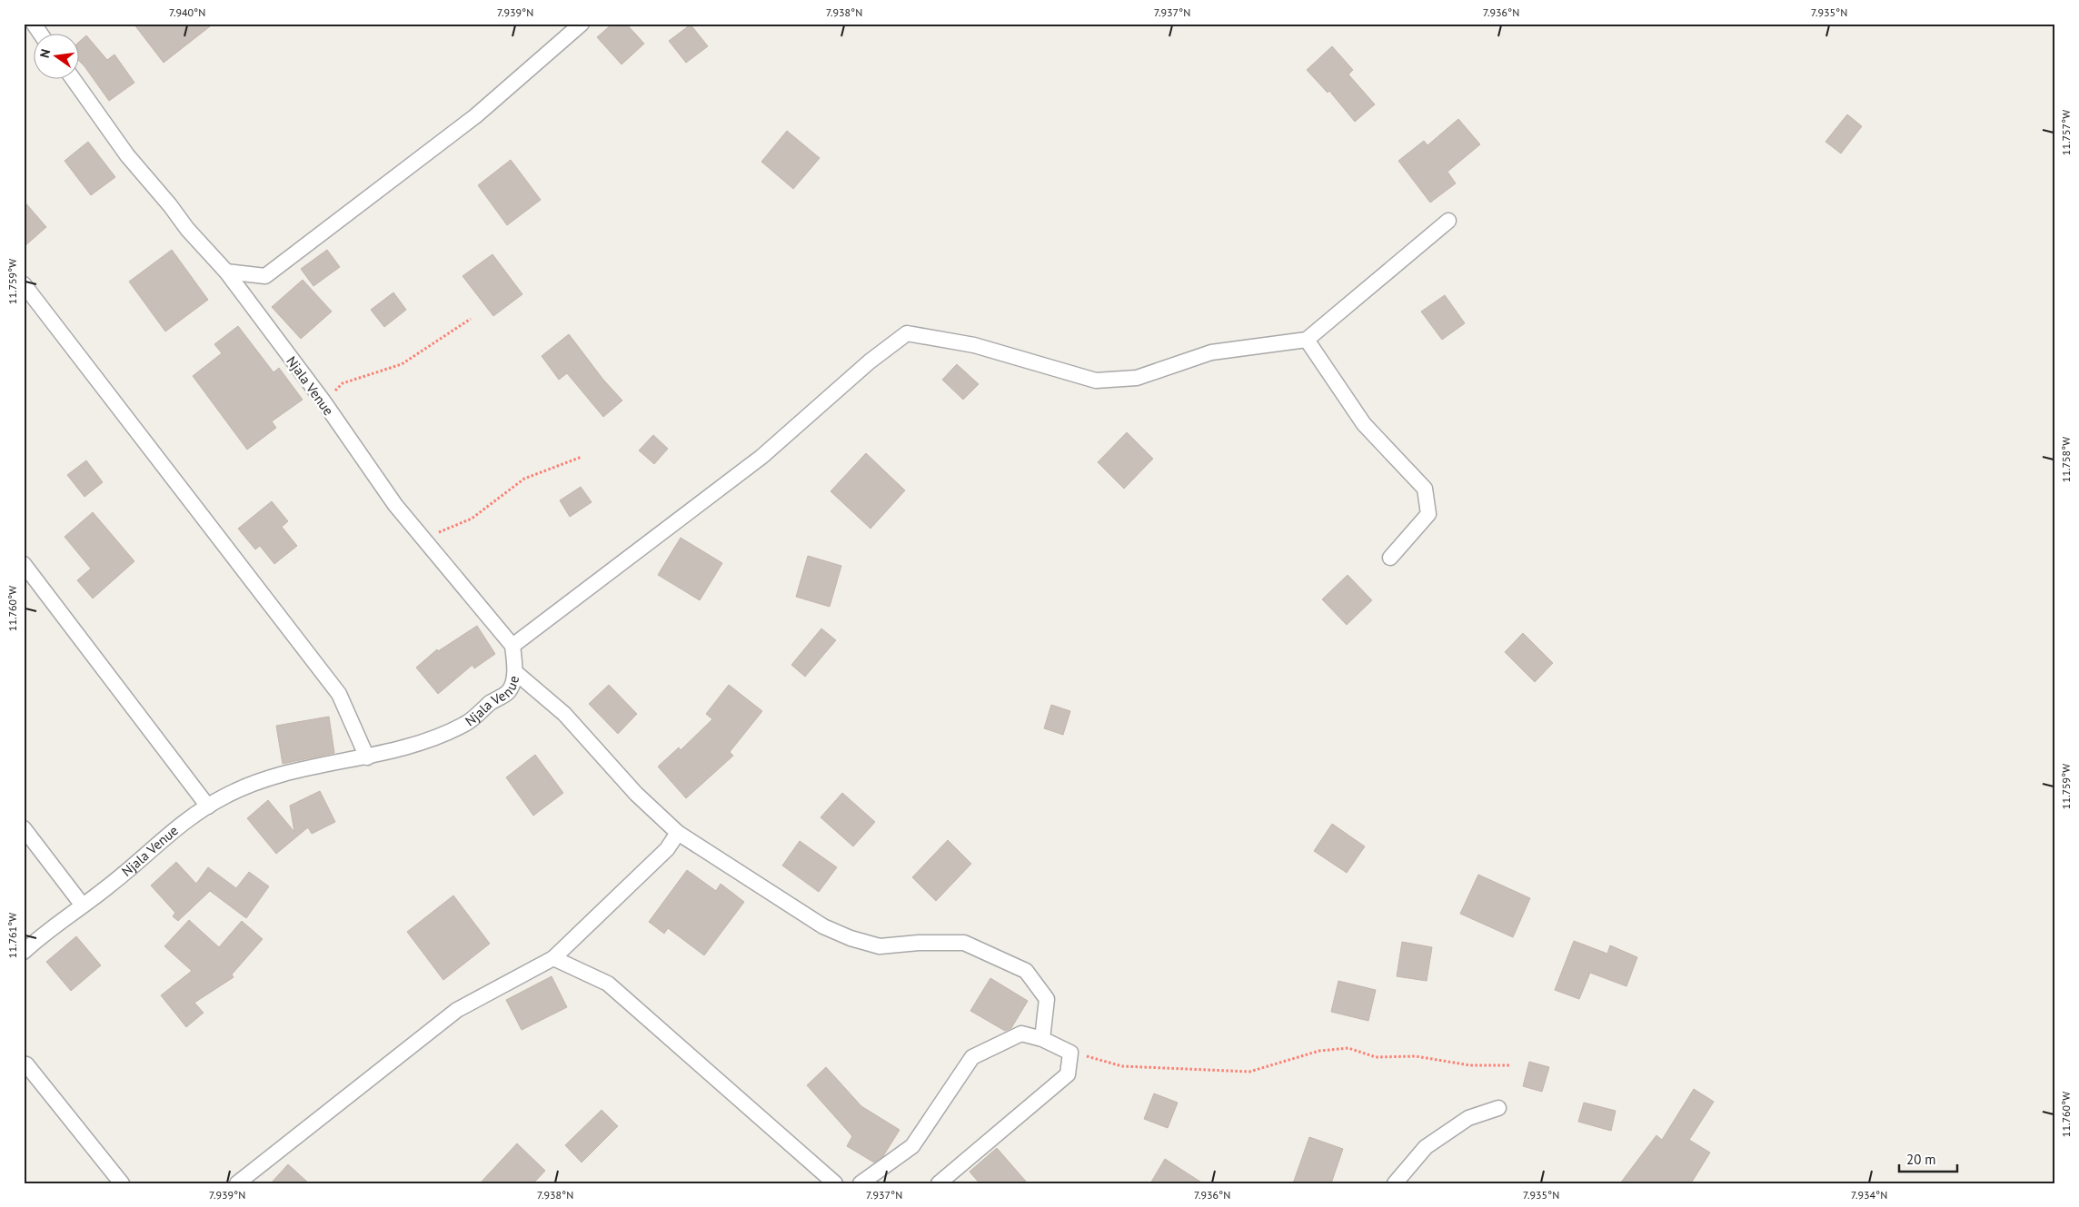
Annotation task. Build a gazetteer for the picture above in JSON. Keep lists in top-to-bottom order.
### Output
{
  "streets": {
    "street": ["Njala Venue"]
  },
  "scale_bar": "20 m",
  "north": "left",
  "coordinates": [
    "7.940°N",
    "7.939°N",
    "7.938°N",
    "7.937°N",
    "7.936°N",
    "7.935°N",
    "11.757°W",
    "11.759°W",
    "11.758°W",
    "11.760°W",
    "11.761°W",
    "7.934°N"
  ]
}
